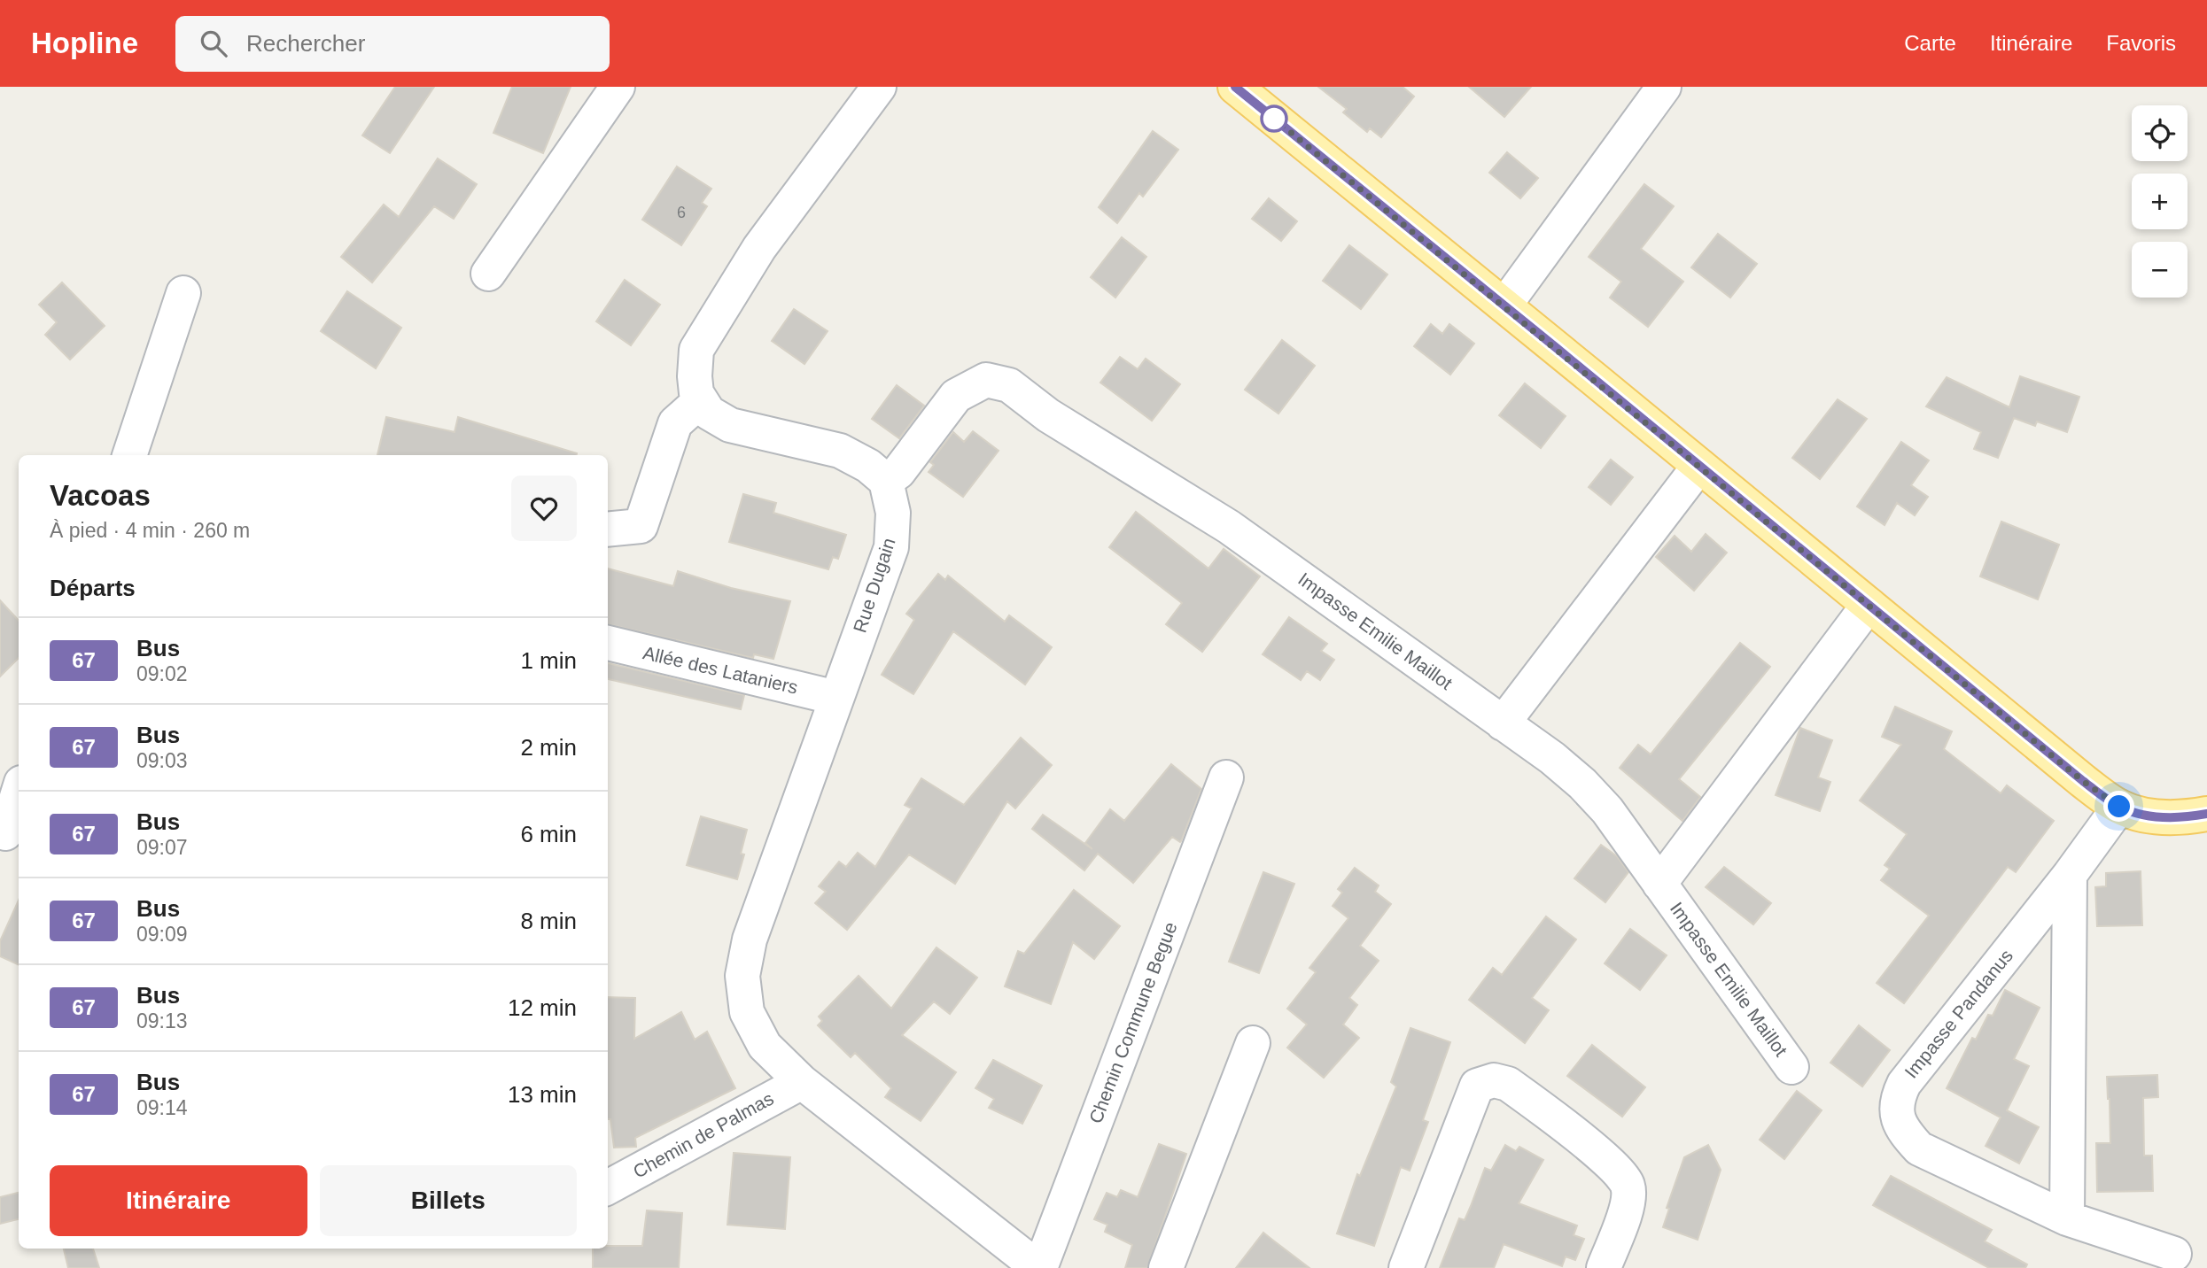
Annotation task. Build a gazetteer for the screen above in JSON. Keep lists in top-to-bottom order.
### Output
{
  "streets": {
    "street": [
      "Rue Dugain",
      "Impasse Emilie Maillot",
      "Allée des Lataniers",
      "Impasse Pandanus",
      "Chemin Commune Begue",
      "Chemin de Palmas"
    ]
  },
  "crossings": [
    ["Rue Dugain", "Impasse Emilie Maillot"],
    ["Rue Dugain", "Allée des Lataniers"],
    ["Rue Dugain", "Chemin Commune Begue"],
    ["Rue Dugain", "Chemin de Palmas"],
    ["Chemin Commune Begue", "Chemin de Palmas"]
  ],
  "lines": ["bus line 67"],
  "house_numbers": ["6"],
  "page": {
    "header": "Hopline",
    "search": "Rechercher",
    "nav": ["Carte", "Itinéraire", "Favoris"],
    "map_buttons": ["+", "−"],
    "heading": [
      ["Vacoas", "À pied · 4 min · 260 m"],
      "Départs"
    ],
    "list": [
      {
        "mark": "67",
        "name": "Bus",
        "note": "09:02",
        "value": "1 min"
      },
      {
        "mark": "67",
        "name": "Bus",
        "note": "09:03",
        "value": "2 min"
      },
      {
        "mark": "67",
        "name": "Bus",
        "note": "09:07",
        "value": "6 min"
      },
      {
        "mark": "67",
        "name": "Bus",
        "note": "09:09",
        "value": "8 min"
      },
      {
        "mark": "67",
        "name": "Bus",
        "note": "09:13",
        "value": "12 min"
      },
      {
        "mark": "67",
        "name": "Bus",
        "note": "09:14",
        "value": "13 min"
      }
    ],
    "buttons": ["Itinéraire", "Billets"]
  }
}
